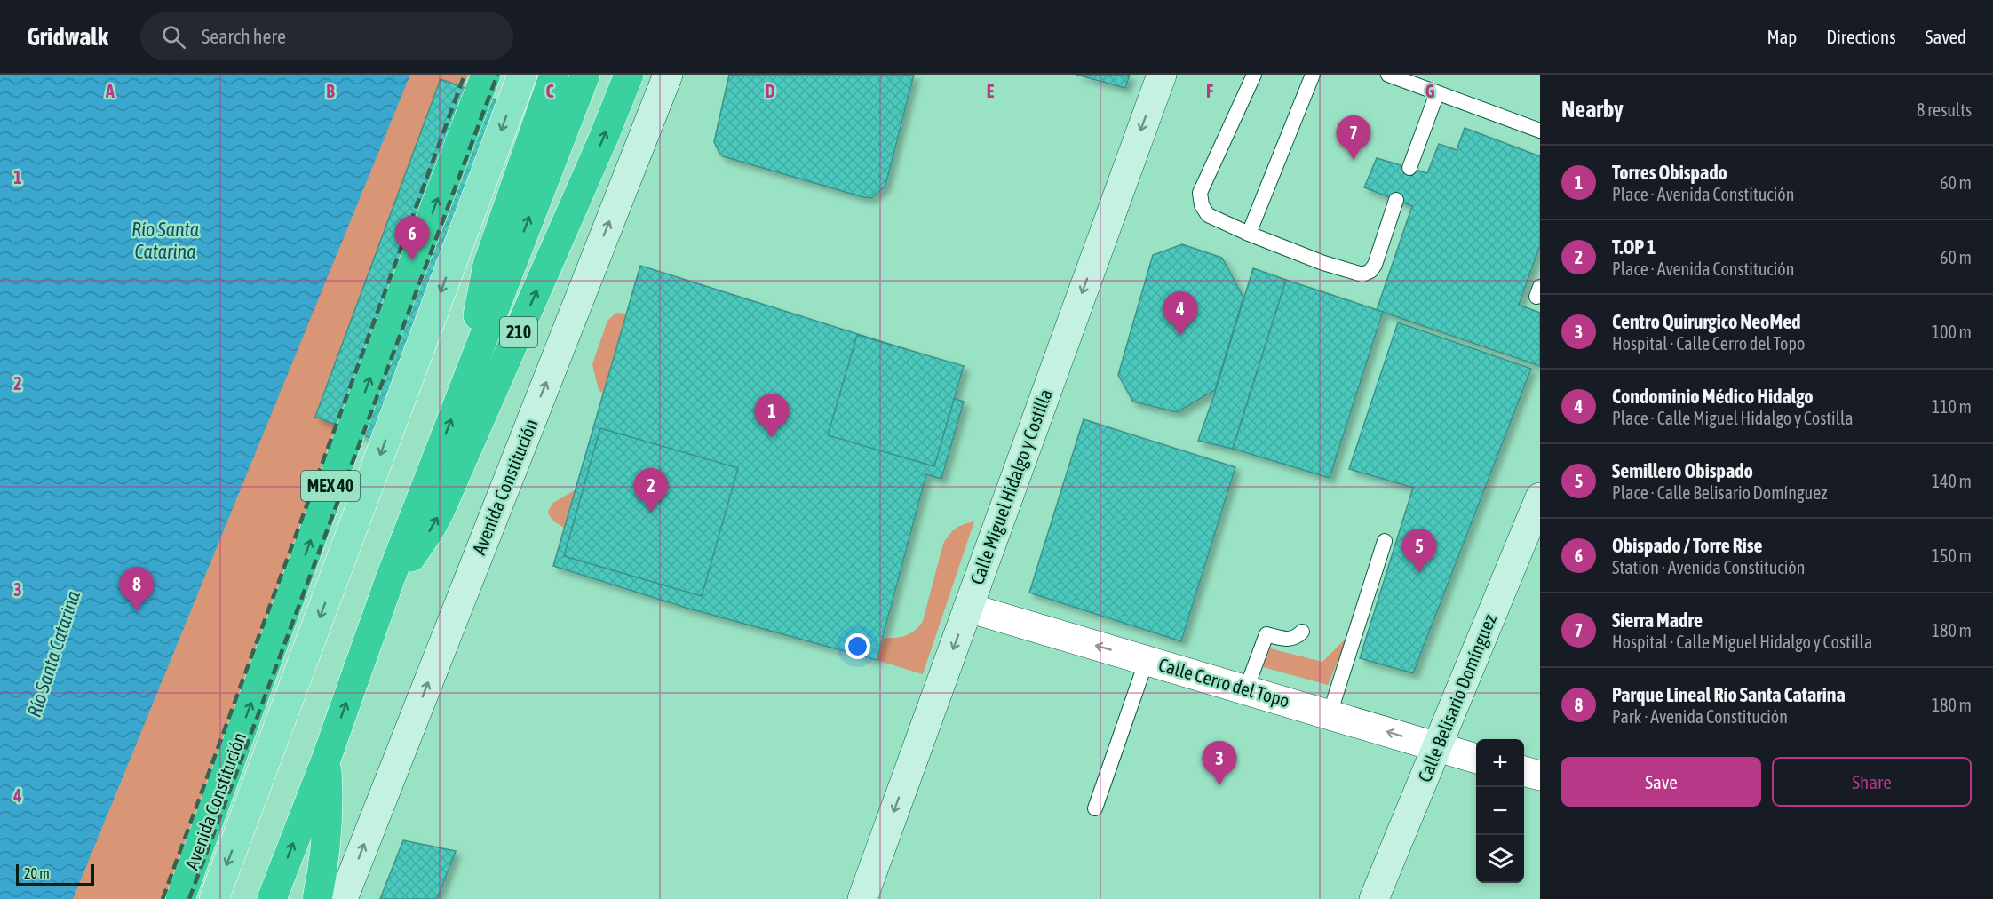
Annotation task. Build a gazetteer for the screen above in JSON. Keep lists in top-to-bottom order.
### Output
{
  "streets": {
    "highway": ["210", "MEX 40", "Avenida Constitución"],
    "street": ["Calle Miguel Hidalgo y Costilla", "Calle Cerro del Topo", "Calle Belisario Domínguez"]
  },
  "crossings": [
    ["Calle Miguel Hidalgo y Costilla", "Calle Cerro del Topo"],
    ["Calle Cerro del Topo", "Calle Belisario Domínguez"]
  ],
  "one_way": ["Calle Miguel Hidalgo y Costilla", "Calle Cerro del Topo"],
  "water": ["Río Santa Catarina"],
  "scale_bar": "20 m",
  "page": {
    "header": "Gridwalk",
    "search": "Search here",
    "nav": ["Map", "Directions", "Saved"],
    "heading": ["Nearby", "8 results"],
    "pins": [
      "7",
      "6",
      "4",
      "1",
      "2",
      "5",
      "8",
      "3"
    ],
    "list": [
      {
        "mark": "1",
        "name": "Torres Obispado",
        "note": "Place · Avenida Constitución",
        "value": "60 m"
      },
      {
        "mark": "2",
        "name": "T.OP 1",
        "note": "Place · Avenida Constitución",
        "value": "60 m"
      },
      {
        "mark": "3",
        "name": "Centro Quirurgico NeoMed",
        "note": "Hospital · Calle Cerro del Topo",
        "value": "100 m"
      },
      {
        "mark": "4",
        "name": "Condominio Médico Hidalgo",
        "note": "Place · Calle Miguel Hidalgo y Costilla",
        "value": "110 m"
      },
      {
        "mark": "5",
        "name": "Semillero Obispado",
        "note": "Place · Calle Belisario Domínguez",
        "value": "140 m"
      },
      {
        "mark": "6",
        "name": "Obispado / Torre Rise",
        "note": "Station · Avenida Constitución",
        "value": "150 m"
      },
      {
        "mark": "7",
        "name": "Sierra Madre",
        "note": "Hospital · Calle Miguel Hidalgo y Costilla",
        "value": "180 m"
      },
      {
        "mark": "8",
        "name": "Parque Lineal Río Santa Catarina",
        "note": "Park · Avenida Constitución",
        "value": "180 m"
      }
    ],
    "map_buttons": ["+", "−"],
    "buttons": ["Save", "Share"],
    "scale": "20 m"
  },
  "grid": {
    "columns": [
      "A",
      "B",
      "C",
      "D",
      "E",
      "F",
      "G"
    ],
    "rows": [
      "1",
      "2",
      "3",
      "4"
    ]
  }
}
